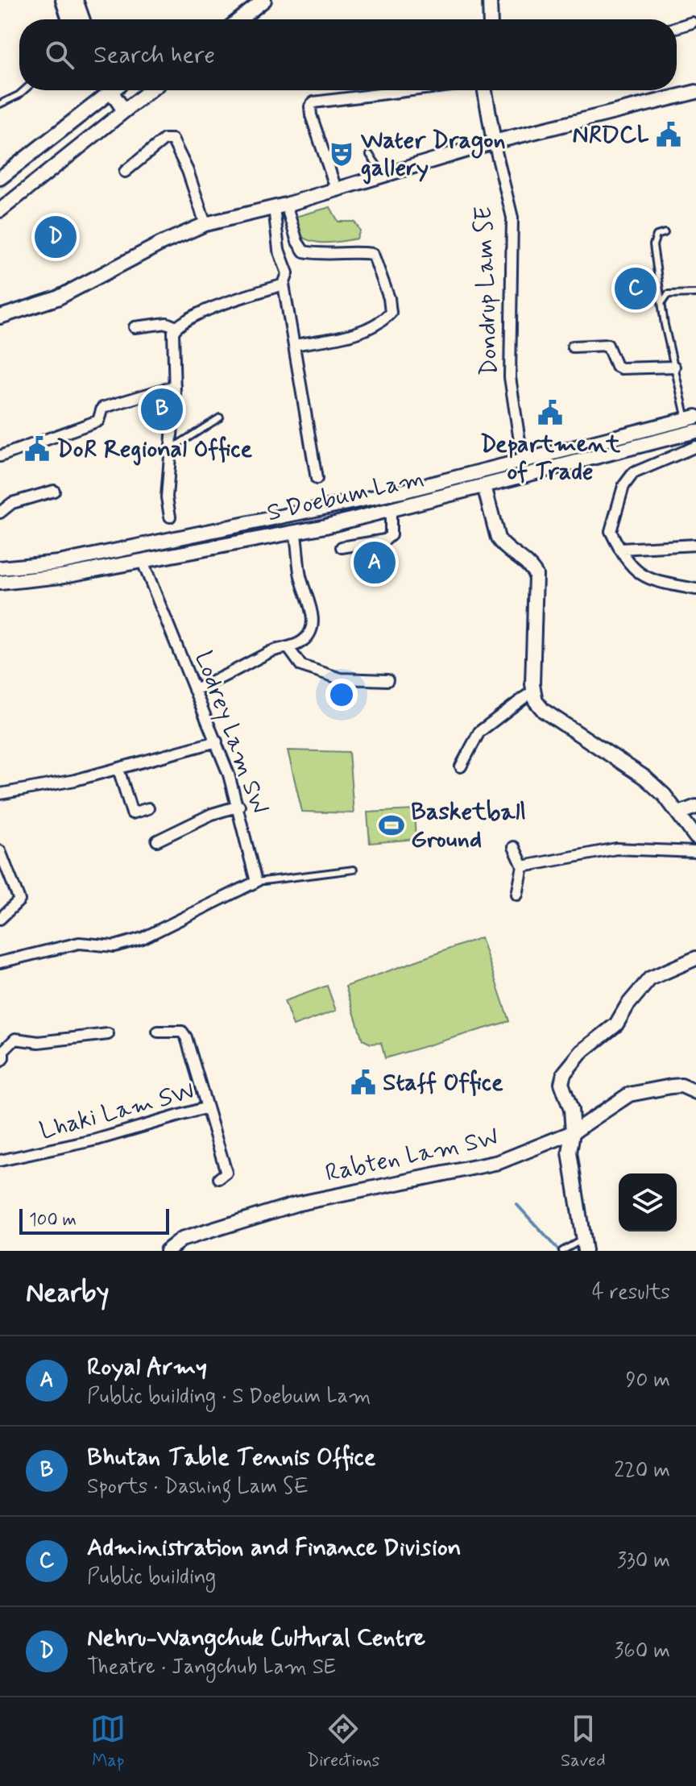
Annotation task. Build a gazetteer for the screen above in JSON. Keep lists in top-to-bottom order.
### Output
{
  "streets": {
    "main road": ["Dondrup Lam SE", "S Doebum Lam", "Rabten Lam SW"],
    "street": ["Lodrey Lam SW", "Lhaki Lam SW"]
  },
  "crossings": [
    ["Dondrup Lam SE", "S Doebum Lam"],
    ["S Doebum Lam", "Lodrey Lam SW"]
  ],
  "places": {
    "public building": [
      "NRDCL",
      "Department of Trade",
      "DoR Regional Office",
      "Staff Office"
    ],
    "theatre": ["Water Dragon gallery"],
    "sports": ["Basketball Ground"]
  },
  "scale_bar": "100 m",
  "page": {
    "search": "Search here",
    "pins": [
      "D",
      "C",
      "B",
      "A"
    ],
    "scale": "100 m",
    "heading": ["Nearby", "4 results"],
    "list": [
      {
        "mark": "A",
        "name": "Royal Army",
        "note": "Public building · S Doebum Lam",
        "value": "90 m"
      },
      {
        "mark": "B",
        "name": "Bhutan Table Tennis Office",
        "note": "Sports · Dashing Lam SE",
        "value": "220 m"
      },
      {
        "mark": "C",
        "name": "Administration and Finance Division",
        "note": "Public building",
        "value": "330 m"
      },
      {
        "mark": "D",
        "name": "Nehru-Wangchuk Cultural Centre",
        "note": "Theatre · Jangchub Lam SE",
        "value": "360 m"
      }
    ],
    "nav": ["Map", "Directions", "Saved"]
  }
}
